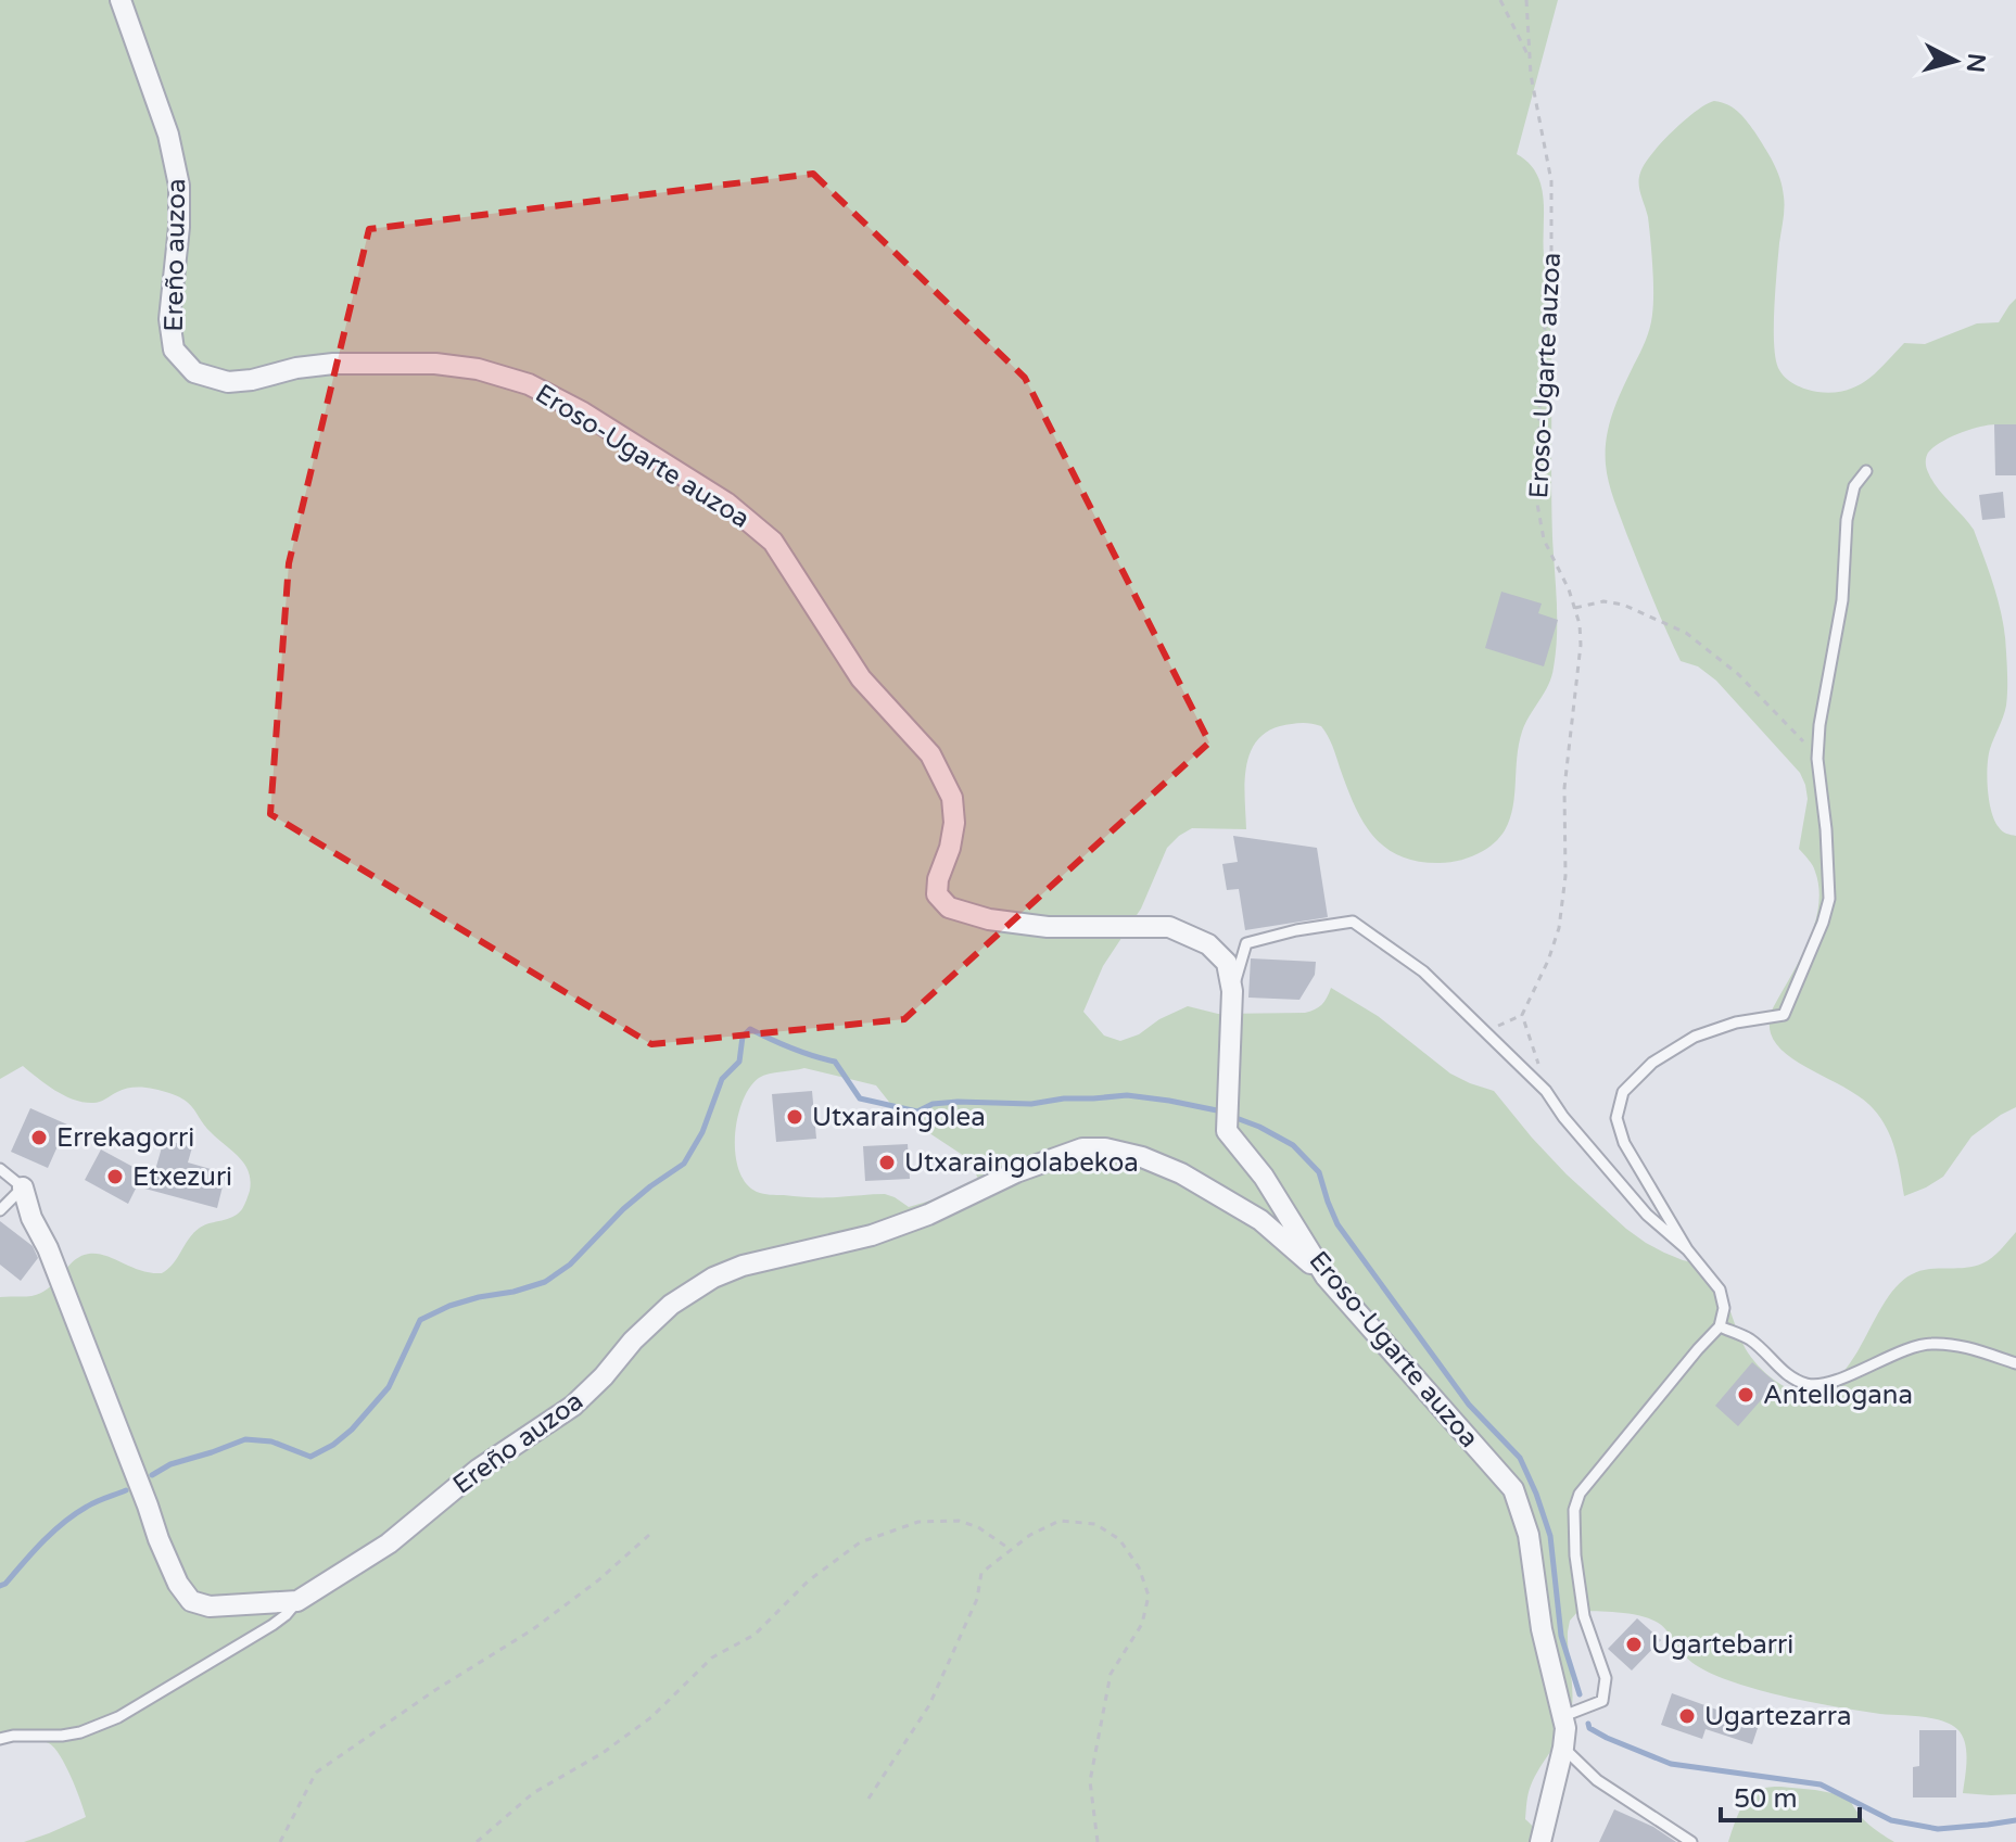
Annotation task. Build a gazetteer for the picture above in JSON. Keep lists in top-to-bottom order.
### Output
{
  "streets": {
    "street": ["Ereño auzoa", "Eroso-Ugarte auzoa"]
  },
  "crossings": [
    ["Ereño auzoa", "Eroso-Ugarte auzoa"]
  ],
  "places": [
    "Utxaraingolea",
    "Errekagorri",
    "Utxaraingolabekoa",
    "Etxezuri",
    "Antellogana",
    "Ugartebarri",
    "Ugartezarra"
  ],
  "scale_bar": "50 m",
  "north": "right"
}
